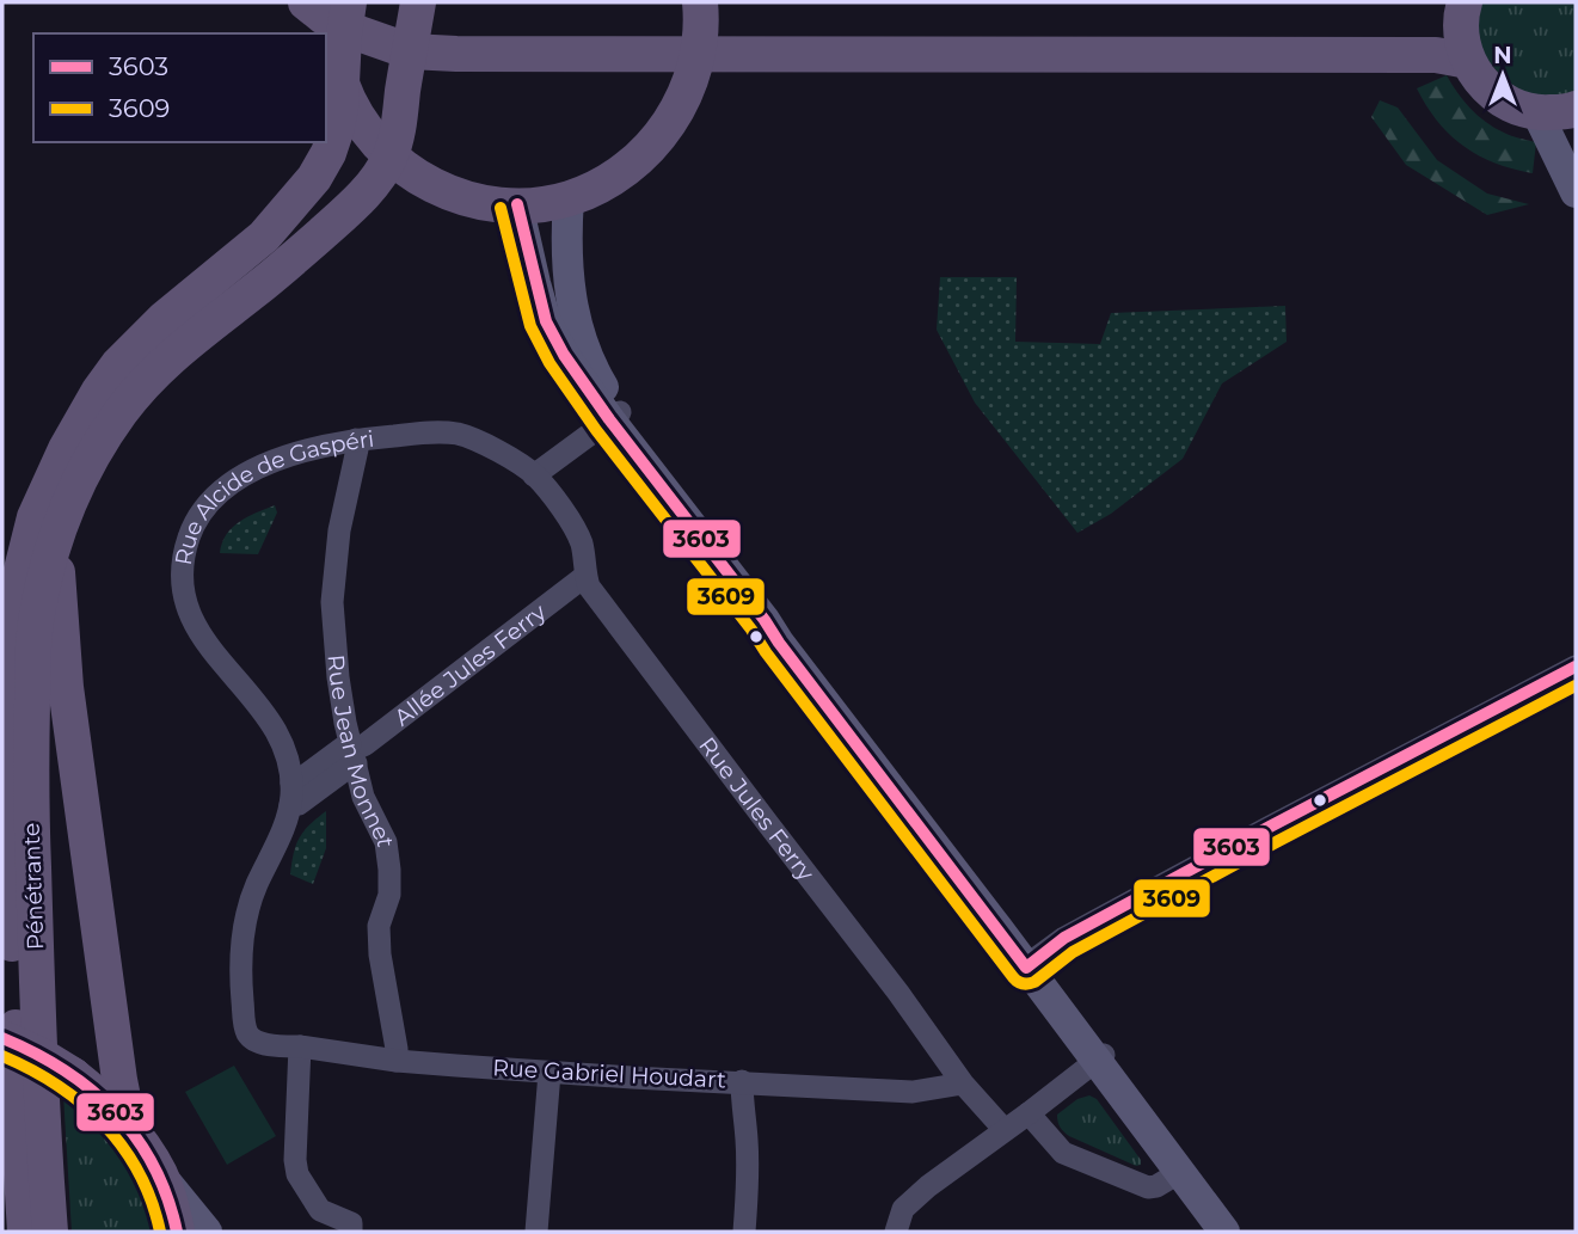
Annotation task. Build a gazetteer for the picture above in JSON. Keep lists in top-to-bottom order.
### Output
{
  "streets": {
    "main road": ["Pénétrante"],
    "street": [
      "Rue Alcide de Gaspéri",
      "Allée Jules Ferry",
      "Rue Jean Monnet",
      "Rue Jules Ferry",
      "Rue Gabriel Houdart"
    ]
  },
  "crossings": [
    ["Rue Alcide de Gaspéri", "Allée Jules Ferry"],
    ["Rue Alcide de Gaspéri", "Rue Jean Monnet"],
    ["Rue Alcide de Gaspéri", "Rue Jules Ferry"],
    ["Rue Alcide de Gaspéri", "Rue Gabriel Houdart"],
    ["Allée Jules Ferry", "Rue Jean Monnet"],
    ["Allée Jules Ferry", "Rue Jules Ferry"],
    ["Allée Jules Ferry", "Rue Gabriel Houdart"],
    ["Rue Jean Monnet", "Rue Gabriel Houdart"],
    ["Rue Jules Ferry", "Rue Gabriel Houdart"]
  ],
  "lines": ["transit line 3603", "transit line 3609"],
  "legend": ["3603", "3609"],
  "north": "top"
}
